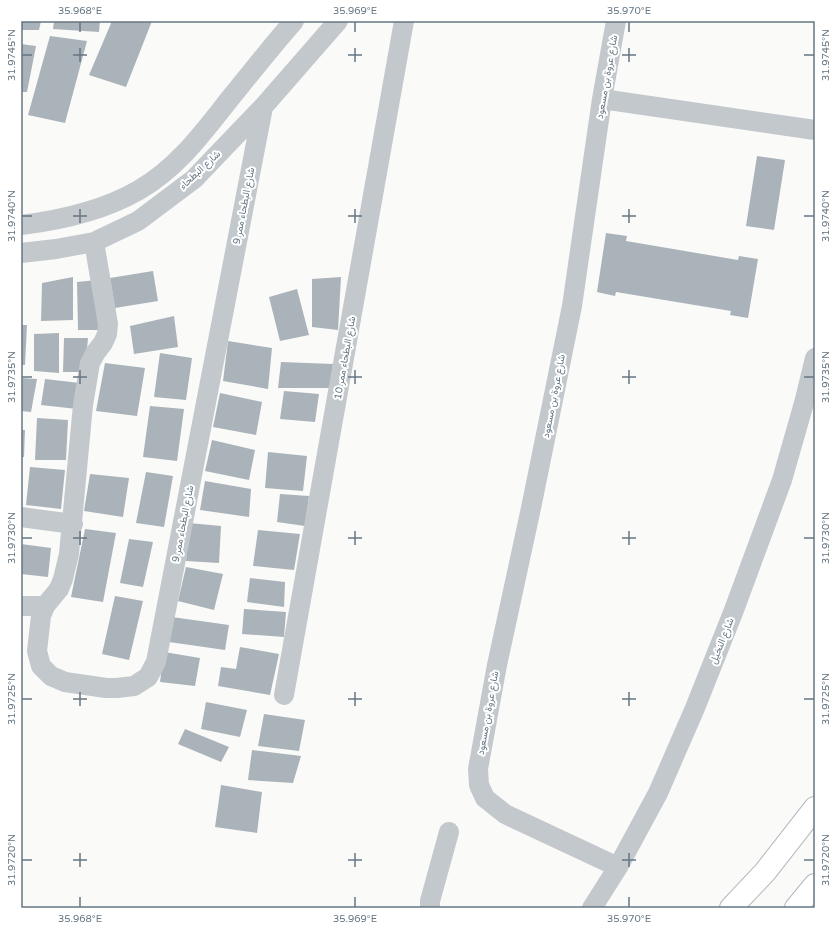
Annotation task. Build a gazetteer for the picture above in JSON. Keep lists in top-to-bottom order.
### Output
{
  "streets": {
    "street": [
      "شارع عروة بن مسعود",
      "شارع البطحاء",
      "شارع البطحاء ممر 9",
      "شارع البطحاء ممر 10",
      "شارع النخيل"
    ]
  },
  "crossings": [
    ["شارع عروة بن مسعود", "شارع النخيل"],
    ["شارع البطحاء", "شارع البطحاء ممر 9"]
  ],
  "coordinates": [
    "35.968°E",
    "35.969°E",
    "35.970°E",
    "31.9745°N",
    "31.9740°N",
    "31.9735°N",
    "31.9730°N",
    "31.9725°N",
    "31.9720°N"
  ]
}
